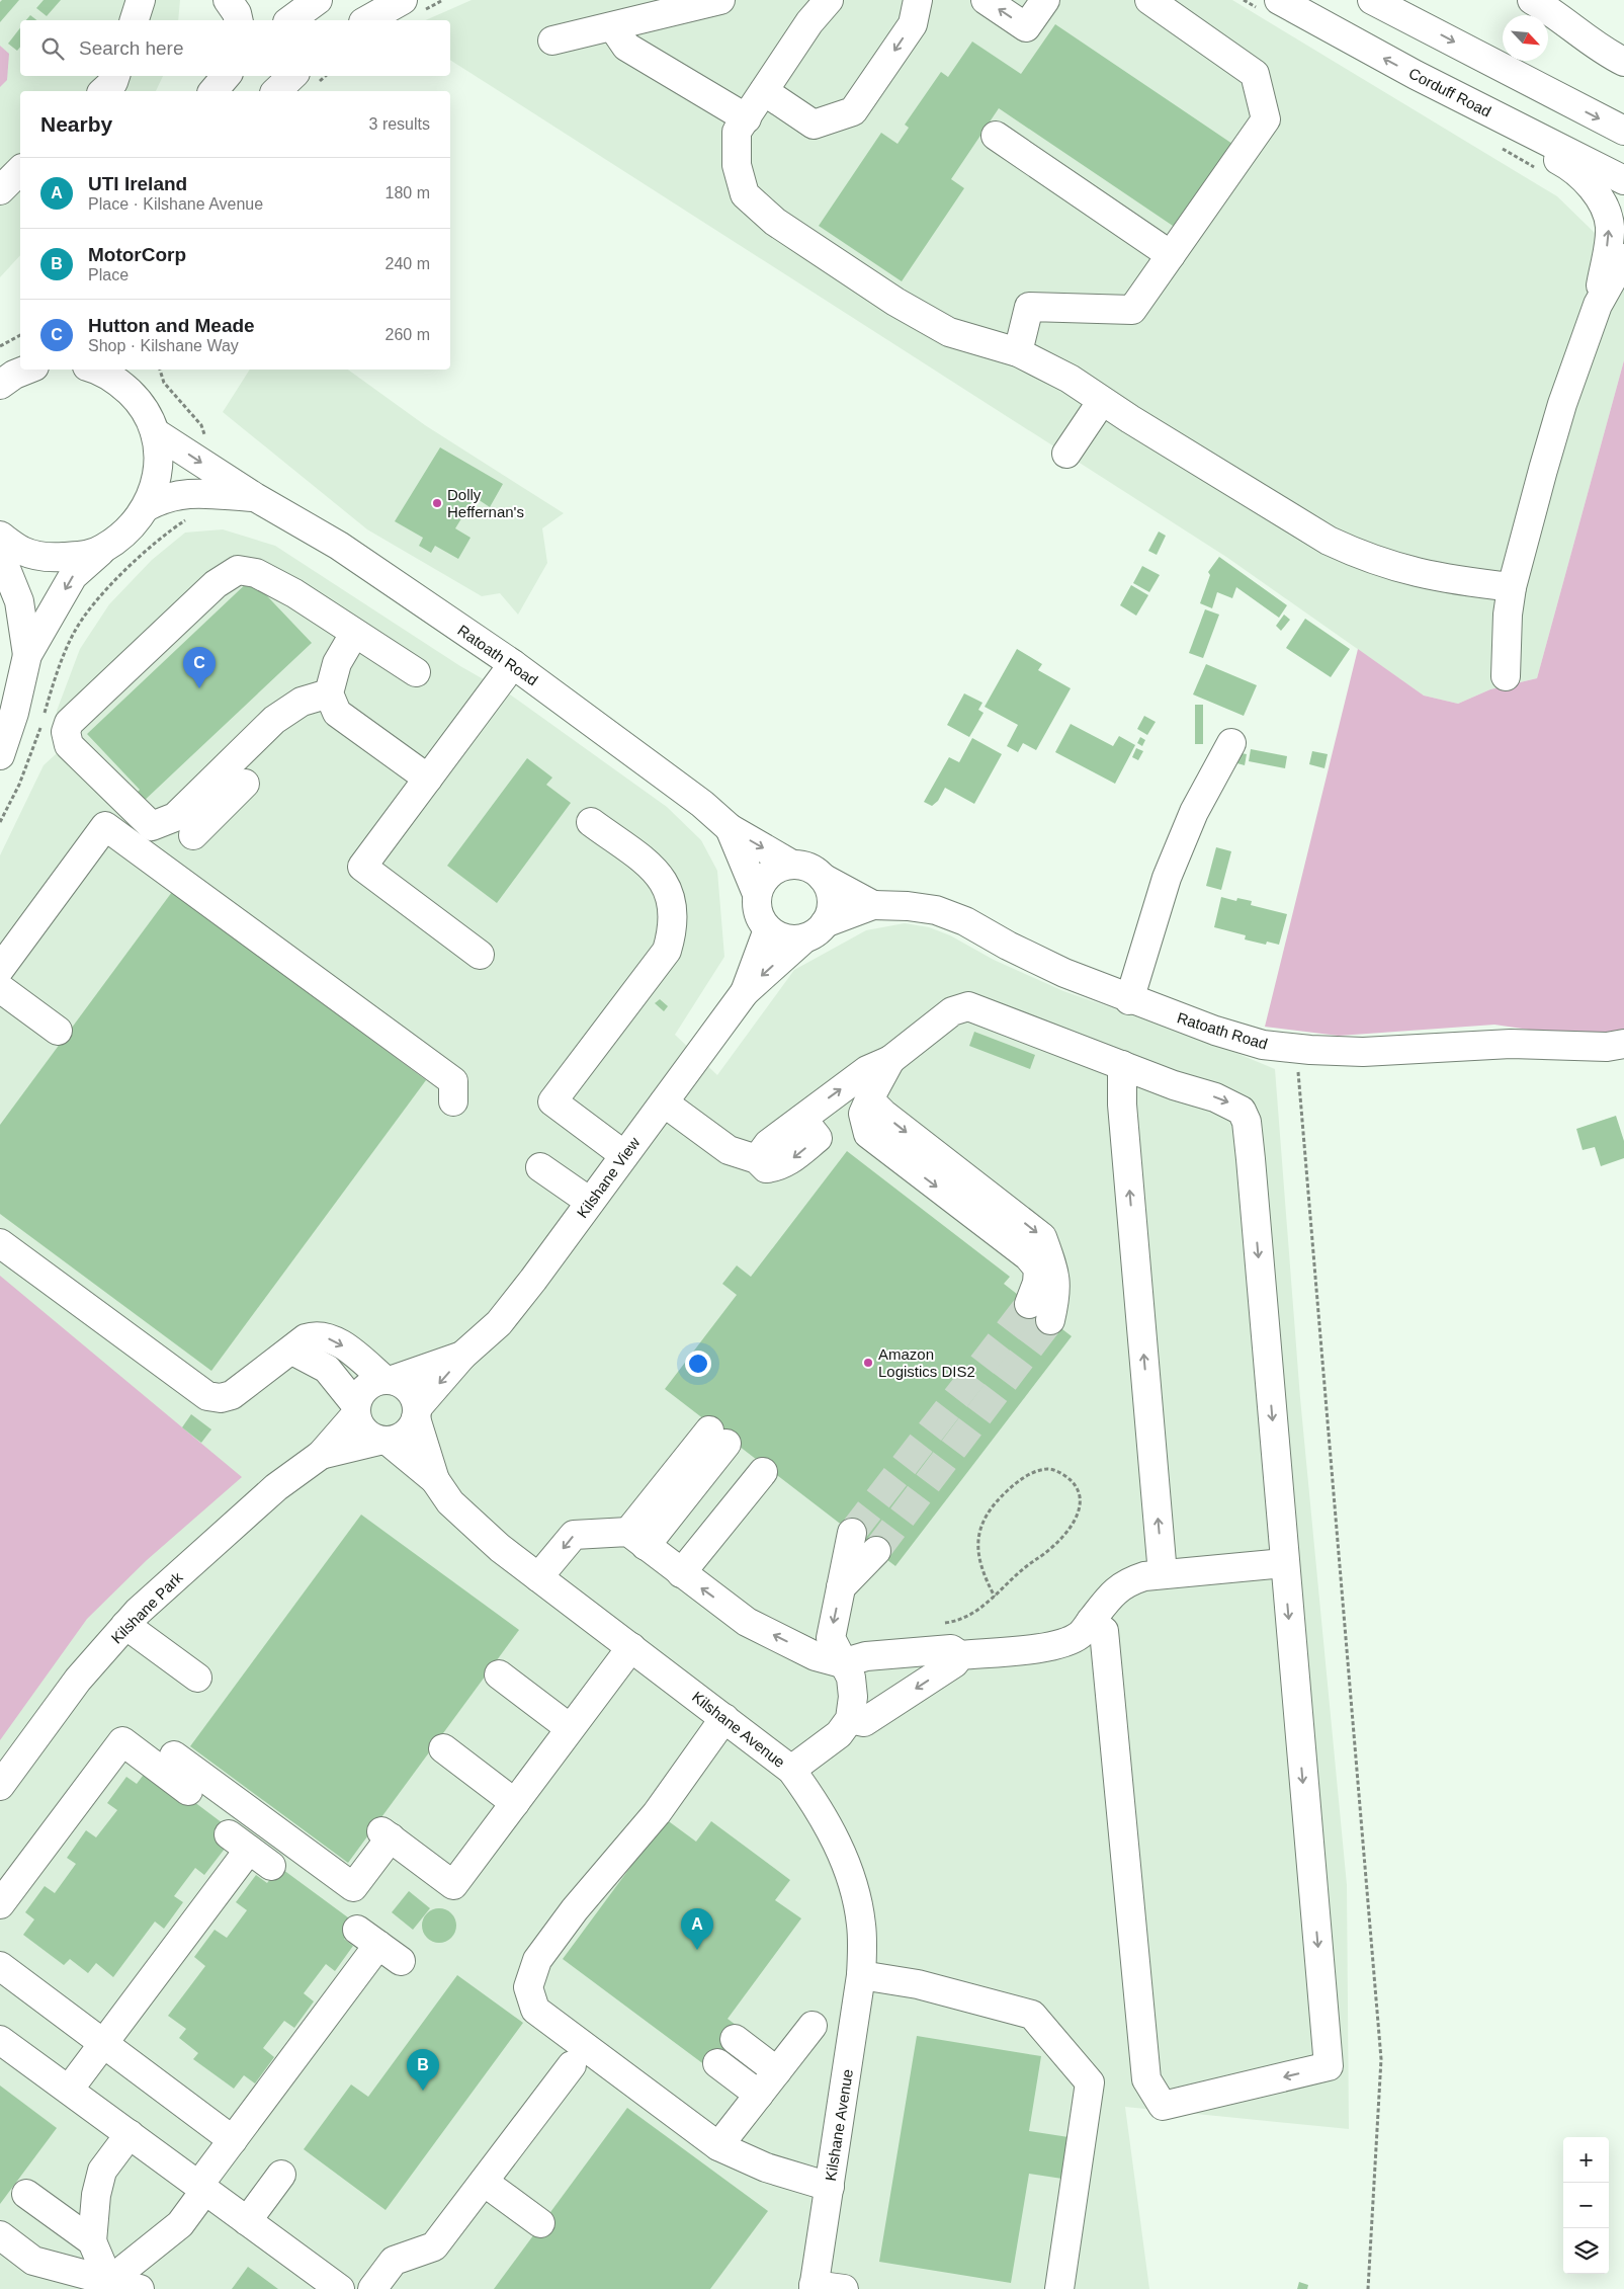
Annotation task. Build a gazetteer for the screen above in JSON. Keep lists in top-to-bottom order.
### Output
{
  "streets": {
    "street": [
      "Corduff Road",
      "Ratoath Road",
      "Kilshane View",
      "Kilshane Park",
      "Kilshane Avenue"
    ]
  },
  "crossings": [
    ["Ratoath Road", "Kilshane View"],
    ["Kilshane View", "Kilshane Park"],
    ["Kilshane View", "Kilshane Avenue"],
    ["Kilshane Park", "Kilshane Avenue"]
  ],
  "places": ["Dolly Heffernan's", "Amazon Logistics DIS2"],
  "north": "bottom right",
  "page": {
    "search": "Search here",
    "heading": ["Nearby", "3 results"],
    "list": [
      {
        "mark": "A",
        "name": "UTI Ireland",
        "note": "Place · Kilshane Avenue",
        "value": "180 m"
      },
      {
        "mark": "B",
        "name": "MotorCorp",
        "note": "Place",
        "value": "240 m"
      },
      {
        "mark": "C",
        "name": "Hutton and Meade",
        "note": "Shop · Kilshane Way",
        "value": "260 m"
      }
    ],
    "pins": ["C", "A", "B"],
    "map_buttons": ["+", "−"]
  }
}
